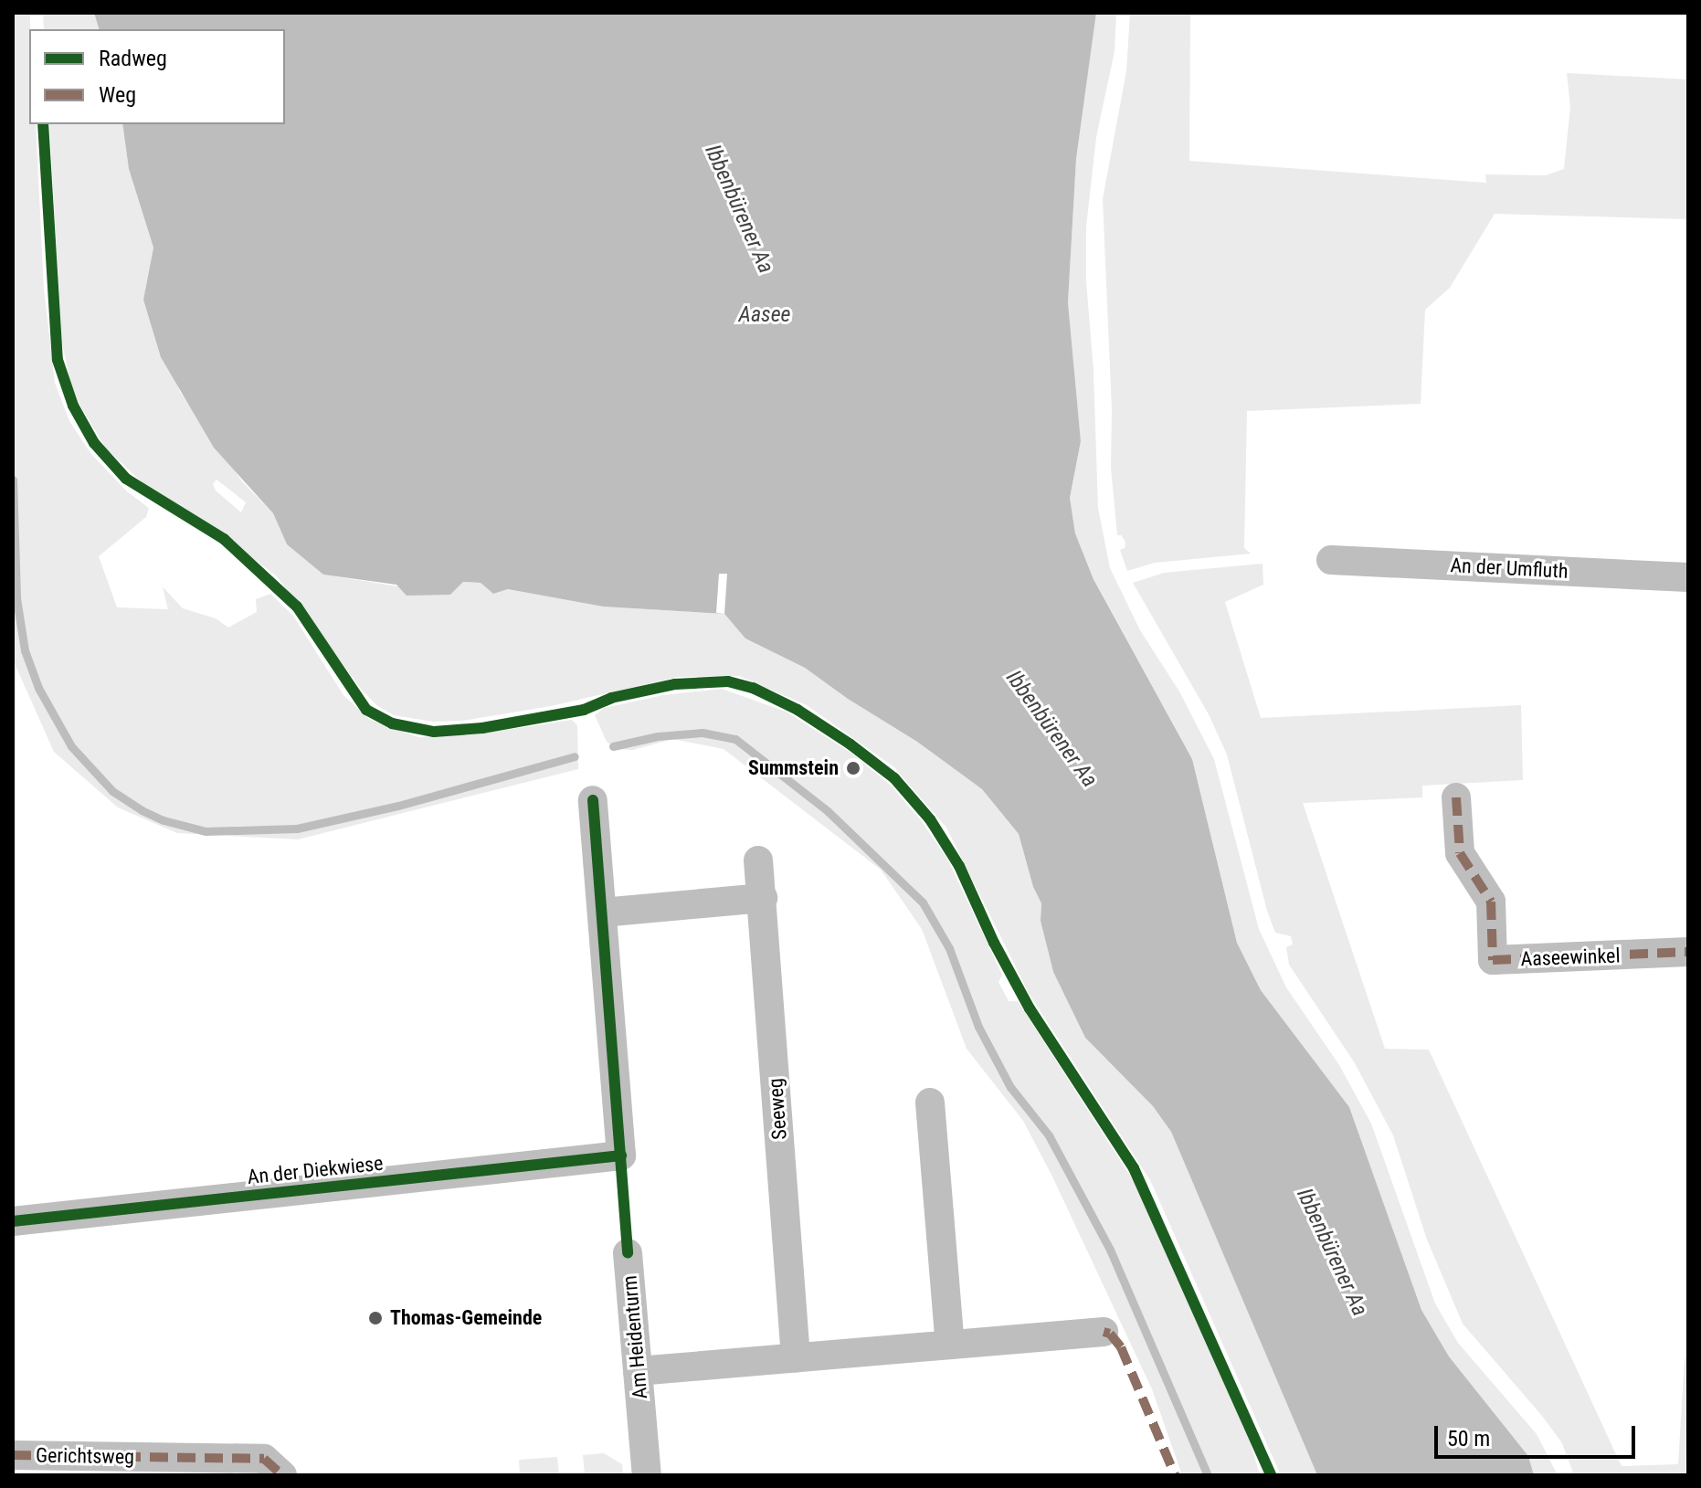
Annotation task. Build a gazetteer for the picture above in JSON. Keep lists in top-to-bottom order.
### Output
{
  "streets": {
    "street": [
      "An der Umfluth",
      "Aaseewinkel",
      "Seeweg",
      "An der Diekwiese",
      "Am Heidenturm",
      "Gerichtsweg"
    ]
  },
  "water": ["Ibbenbürener Aa", "Aasee"],
  "places": ["Summstein", "Thomas-Gemeinde"],
  "legend": ["Radweg", "Weg"],
  "scale_bar": "50 m"
}
